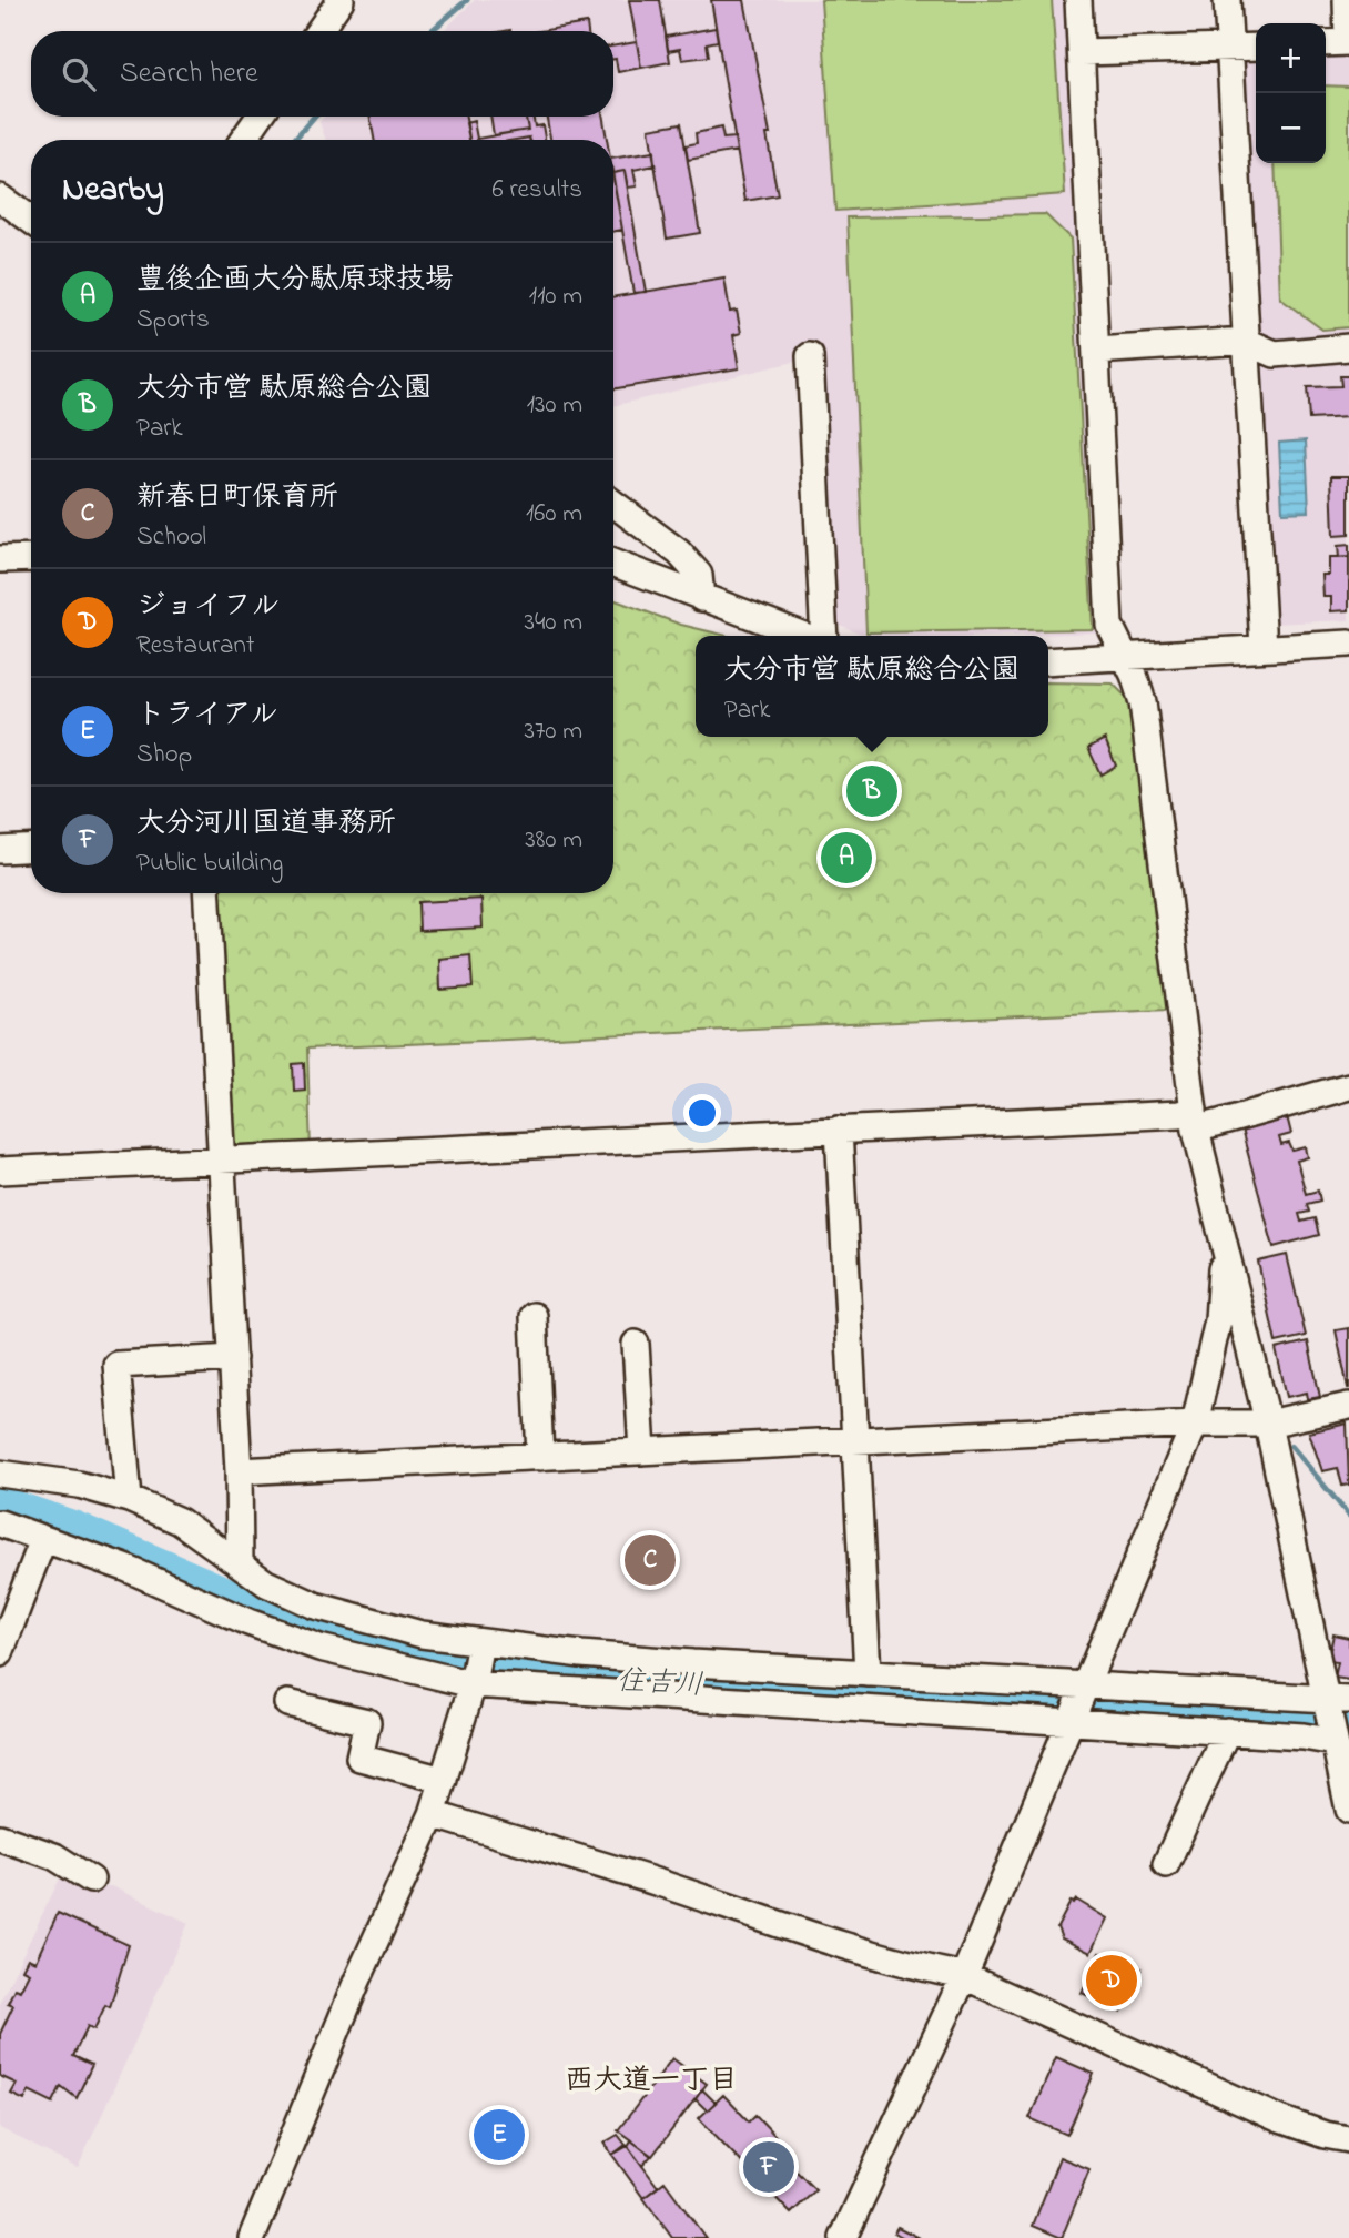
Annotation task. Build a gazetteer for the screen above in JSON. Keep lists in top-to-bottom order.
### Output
{
  "districts": ["西大道一丁目"],
  "water": ["住吉川"],
  "page": {
    "map_buttons": ["+", "−"],
    "search": "Search here",
    "heading": ["Nearby", "6 results"],
    "list": [
      {
        "mark": "A",
        "name": "豊後企画大分駄原球技場",
        "note": "Sports",
        "value": "110 m"
      },
      {
        "mark": "B",
        "name": "大分市営 駄原総合公園",
        "note": "Park",
        "value": "130 m"
      },
      {
        "mark": "C",
        "name": "新春日町保育所",
        "note": "School",
        "value": "160 m"
      },
      {
        "mark": "D",
        "name": "ジョイフル",
        "note": "Restaurant",
        "value": "340 m"
      },
      {
        "mark": "E",
        "name": "トライアル",
        "note": "Shop",
        "value": "370 m"
      },
      {
        "mark": "F",
        "name": "大分河川国道事務所",
        "note": "Public building",
        "value": "380 m"
      }
    ],
    "popup": ["大分市営 駄原総合公園", "Park"],
    "pins": [
      "B",
      "A",
      "C",
      "D",
      "E",
      "F"
    ]
  }
}
